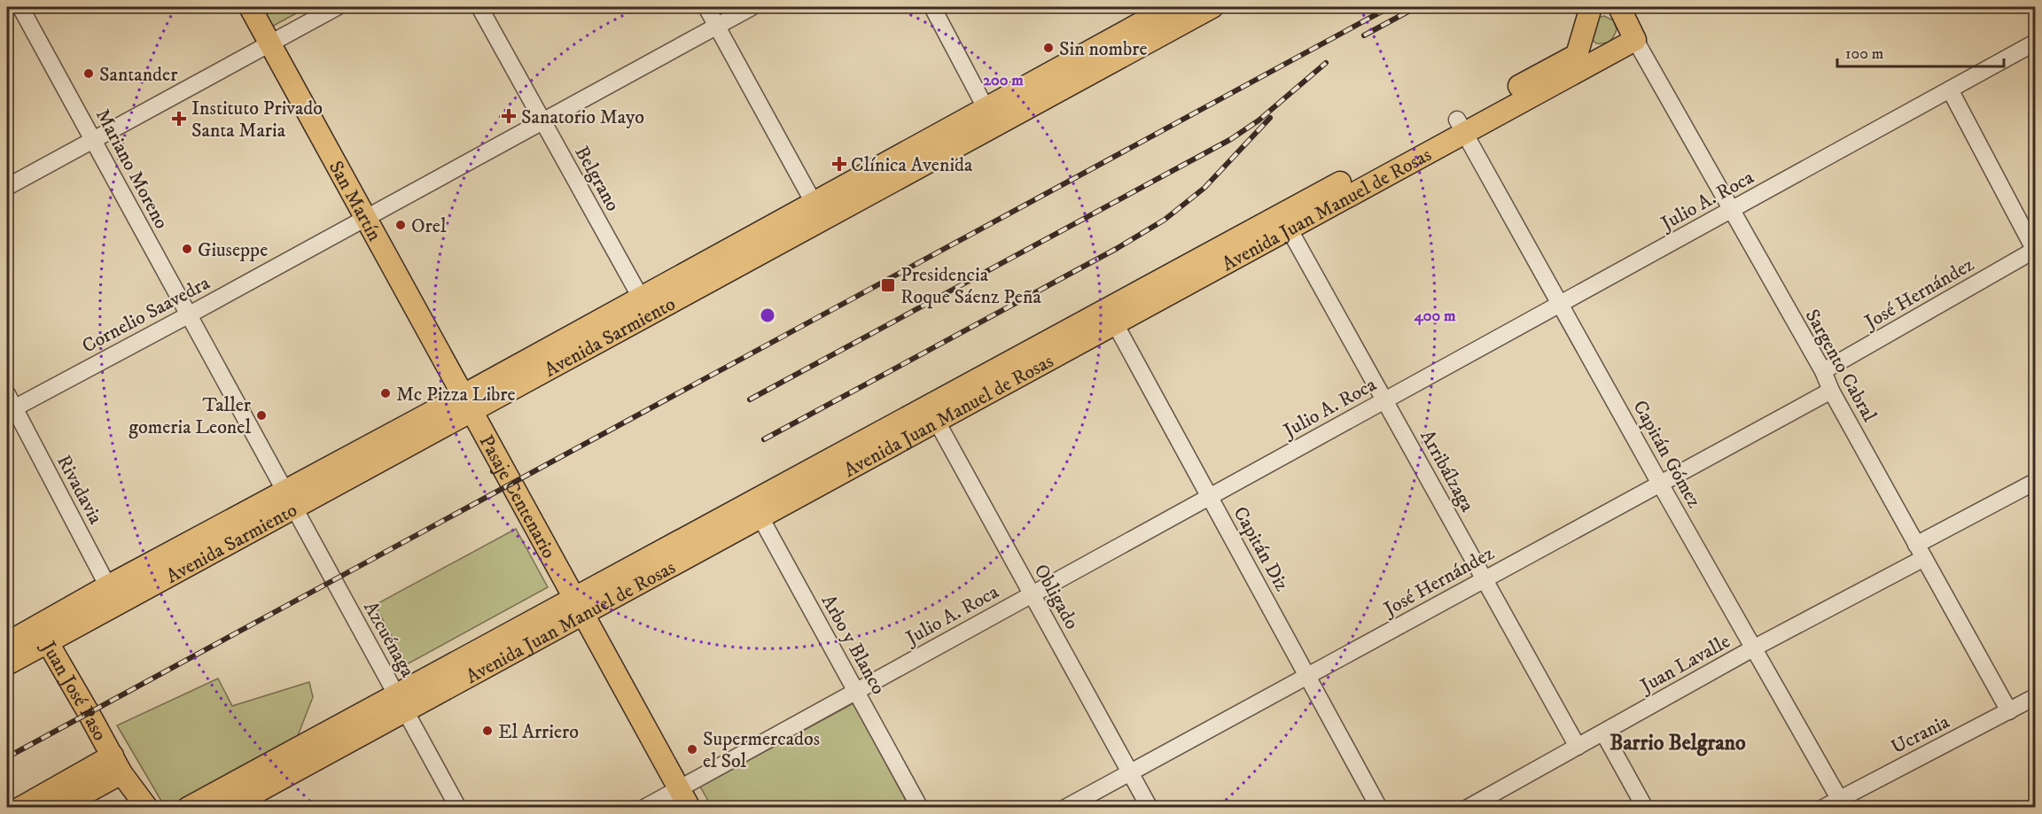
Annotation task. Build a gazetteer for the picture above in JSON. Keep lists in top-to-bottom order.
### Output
{
  "streets": {
    "main road": [
      "San Martín",
      "Avenida Juan Manuel de Rosas",
      "Avenida Sarmiento",
      "Pasaje Centenario",
      "Juan José Paso"
    ],
    "street": [
      "Mariano Moreno",
      "Belgrano",
      "Julio A. Roca",
      "José Hernández",
      "Cornelio Saavedra",
      "Sargento Cabral",
      "Capitán Gómez",
      "Arribálzaga",
      "Rivadavia",
      "Capitán Diz",
      "Obligado",
      "Azcuénaga",
      "Arbo y Blanco",
      "Juan Lavalle",
      "Ucrania"
    ]
  },
  "crossings": [
    ["Mariano Moreno", "Cornelio Saavedra"],
    ["Mariano Moreno", "Avenida Sarmiento"],
    ["Mariano Moreno", "Azcuénaga"],
    ["Belgrano", "Cornelio Saavedra"],
    ["Belgrano", "Avenida Sarmiento"],
    ["Julio A. Roca", "Sargento Cabral"],
    ["Julio A. Roca", "Capitán Gómez"],
    ["Julio A. Roca", "Arribálzaga"],
    ["Julio A. Roca", "Pasaje Centenario"],
    ["Julio A. Roca", "Capitán Diz"],
    ["Julio A. Roca", "Obligado"],
    ["Julio A. Roca", "Arbo y Blanco"],
    ["San Martín", "Cornelio Saavedra"],
    ["San Martín", "Avenida Sarmiento"],
    ["San Martín", "Pasaje Centenario"],
    ["Avenida Juan Manuel de Rosas", "Sargento Cabral"],
    ["Avenida Juan Manuel de Rosas", "Capitán Gómez"],
    ["Avenida Juan Manuel de Rosas", "Arribálzaga"],
    ["Avenida Juan Manuel de Rosas", "Pasaje Centenario"],
    ["Avenida Juan Manuel de Rosas", "Capitán Diz"],
    ["Avenida Juan Manuel de Rosas", "Obligado"],
    ["Avenida Juan Manuel de Rosas", "Azcuénaga"],
    ["Avenida Juan Manuel de Rosas", "Arbo y Blanco"],
    ["José Hernández", "Sargento Cabral"],
    ["José Hernández", "Capitán Gómez"],
    ["José Hernández", "Arribálzaga"],
    ["José Hernández", "Capitán Diz"],
    ["José Hernández", "Obligado"],
    ["Cornelio Saavedra", "Rivadavia"],
    ["Avenida Sarmiento", "Rivadavia"],
    ["Avenida Sarmiento", "Pasaje Centenario"],
    ["Avenida Sarmiento", "Azcuénaga"],
    ["Avenida Sarmiento", "Juan José Paso"],
    ["Sargento Cabral", "Juan Lavalle"],
    ["Sargento Cabral", "Ucrania"],
    ["Capitán Gómez", "Juan Lavalle"],
    ["Capitán Gómez", "Ucrania"],
    ["Arribálzaga", "Juan Lavalle"]
  ],
  "districts": ["Barrio Belgrano"],
  "places": {
    "other": [
      "Sin nombre",
      "Santander",
      "Orel",
      "Giuseppe",
      "Mc Pizza Libre",
      "Taller gomeria Leonel",
      "El Arriero",
      "Supermercados el Sol"
    ],
    "health": ["Sanatorio Mayo", "Instituto Privado Santa Maria", "Clínica Avenida"],
    "transit": ["Presidencia Roque Sáenz Peña"]
  },
  "scale_bar": "100 m",
  "rings": ["200 m", "400 m"]
}
